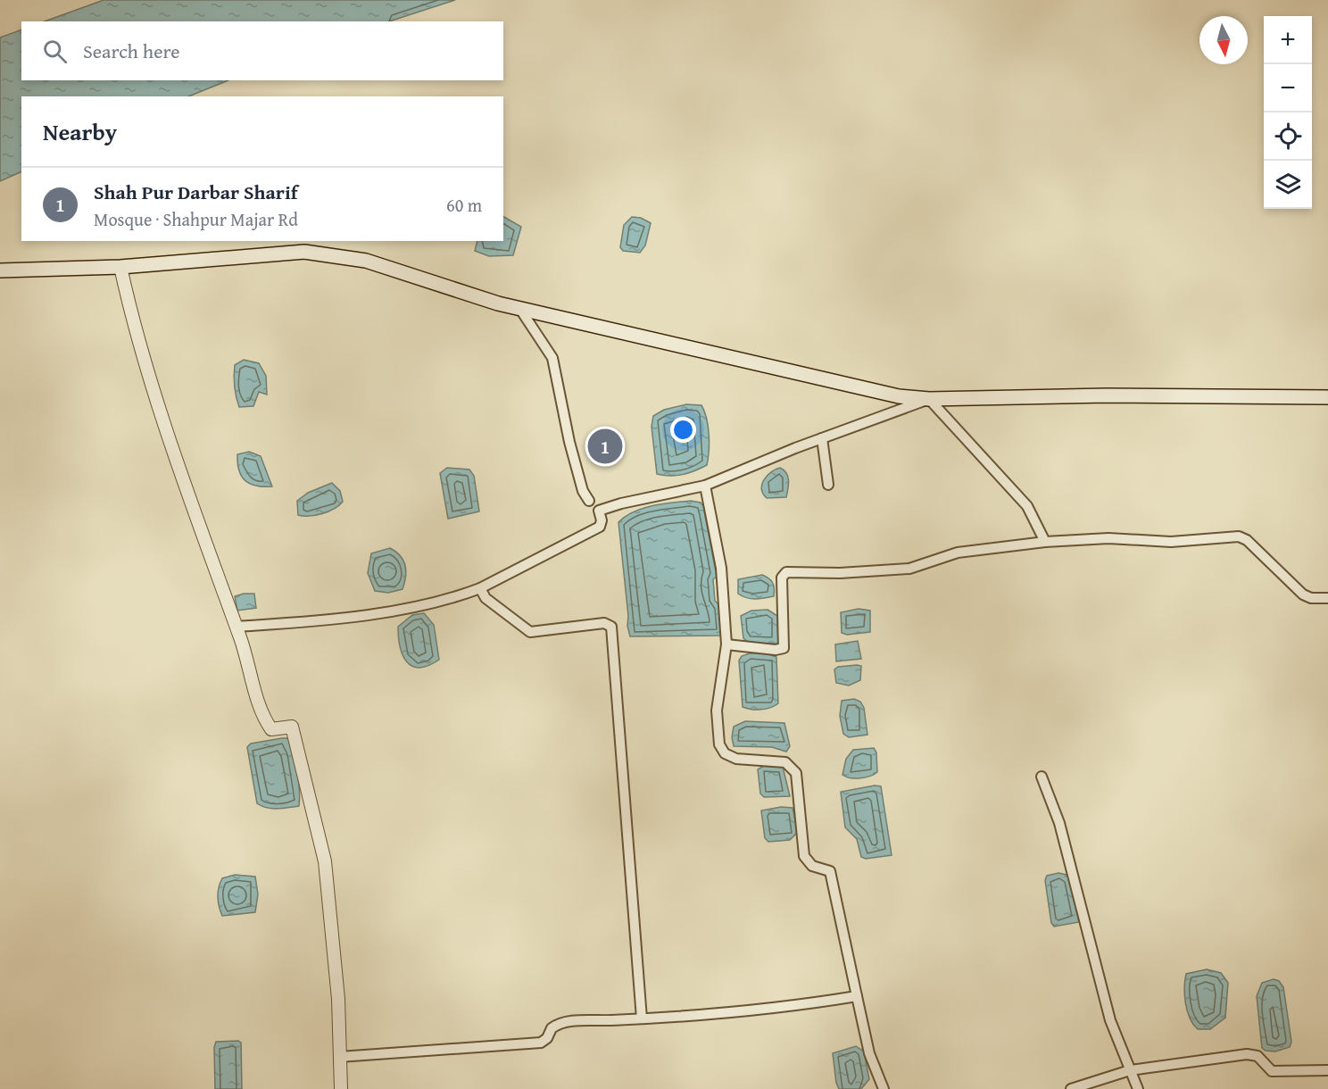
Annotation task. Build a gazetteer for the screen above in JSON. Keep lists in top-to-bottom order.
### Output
{
  "north": "bottom",
  "page": {
    "map_buttons": ["+", "−"],
    "search": "Search here",
    "heading": "Nearby",
    "list": [
      {
        "mark": "1",
        "name": "Shah Pur Darbar Sharif",
        "note": "Mosque · Shahpur Majar Rd",
        "value": "60 m"
      }
    ],
    "pins": "1"
  }
}
